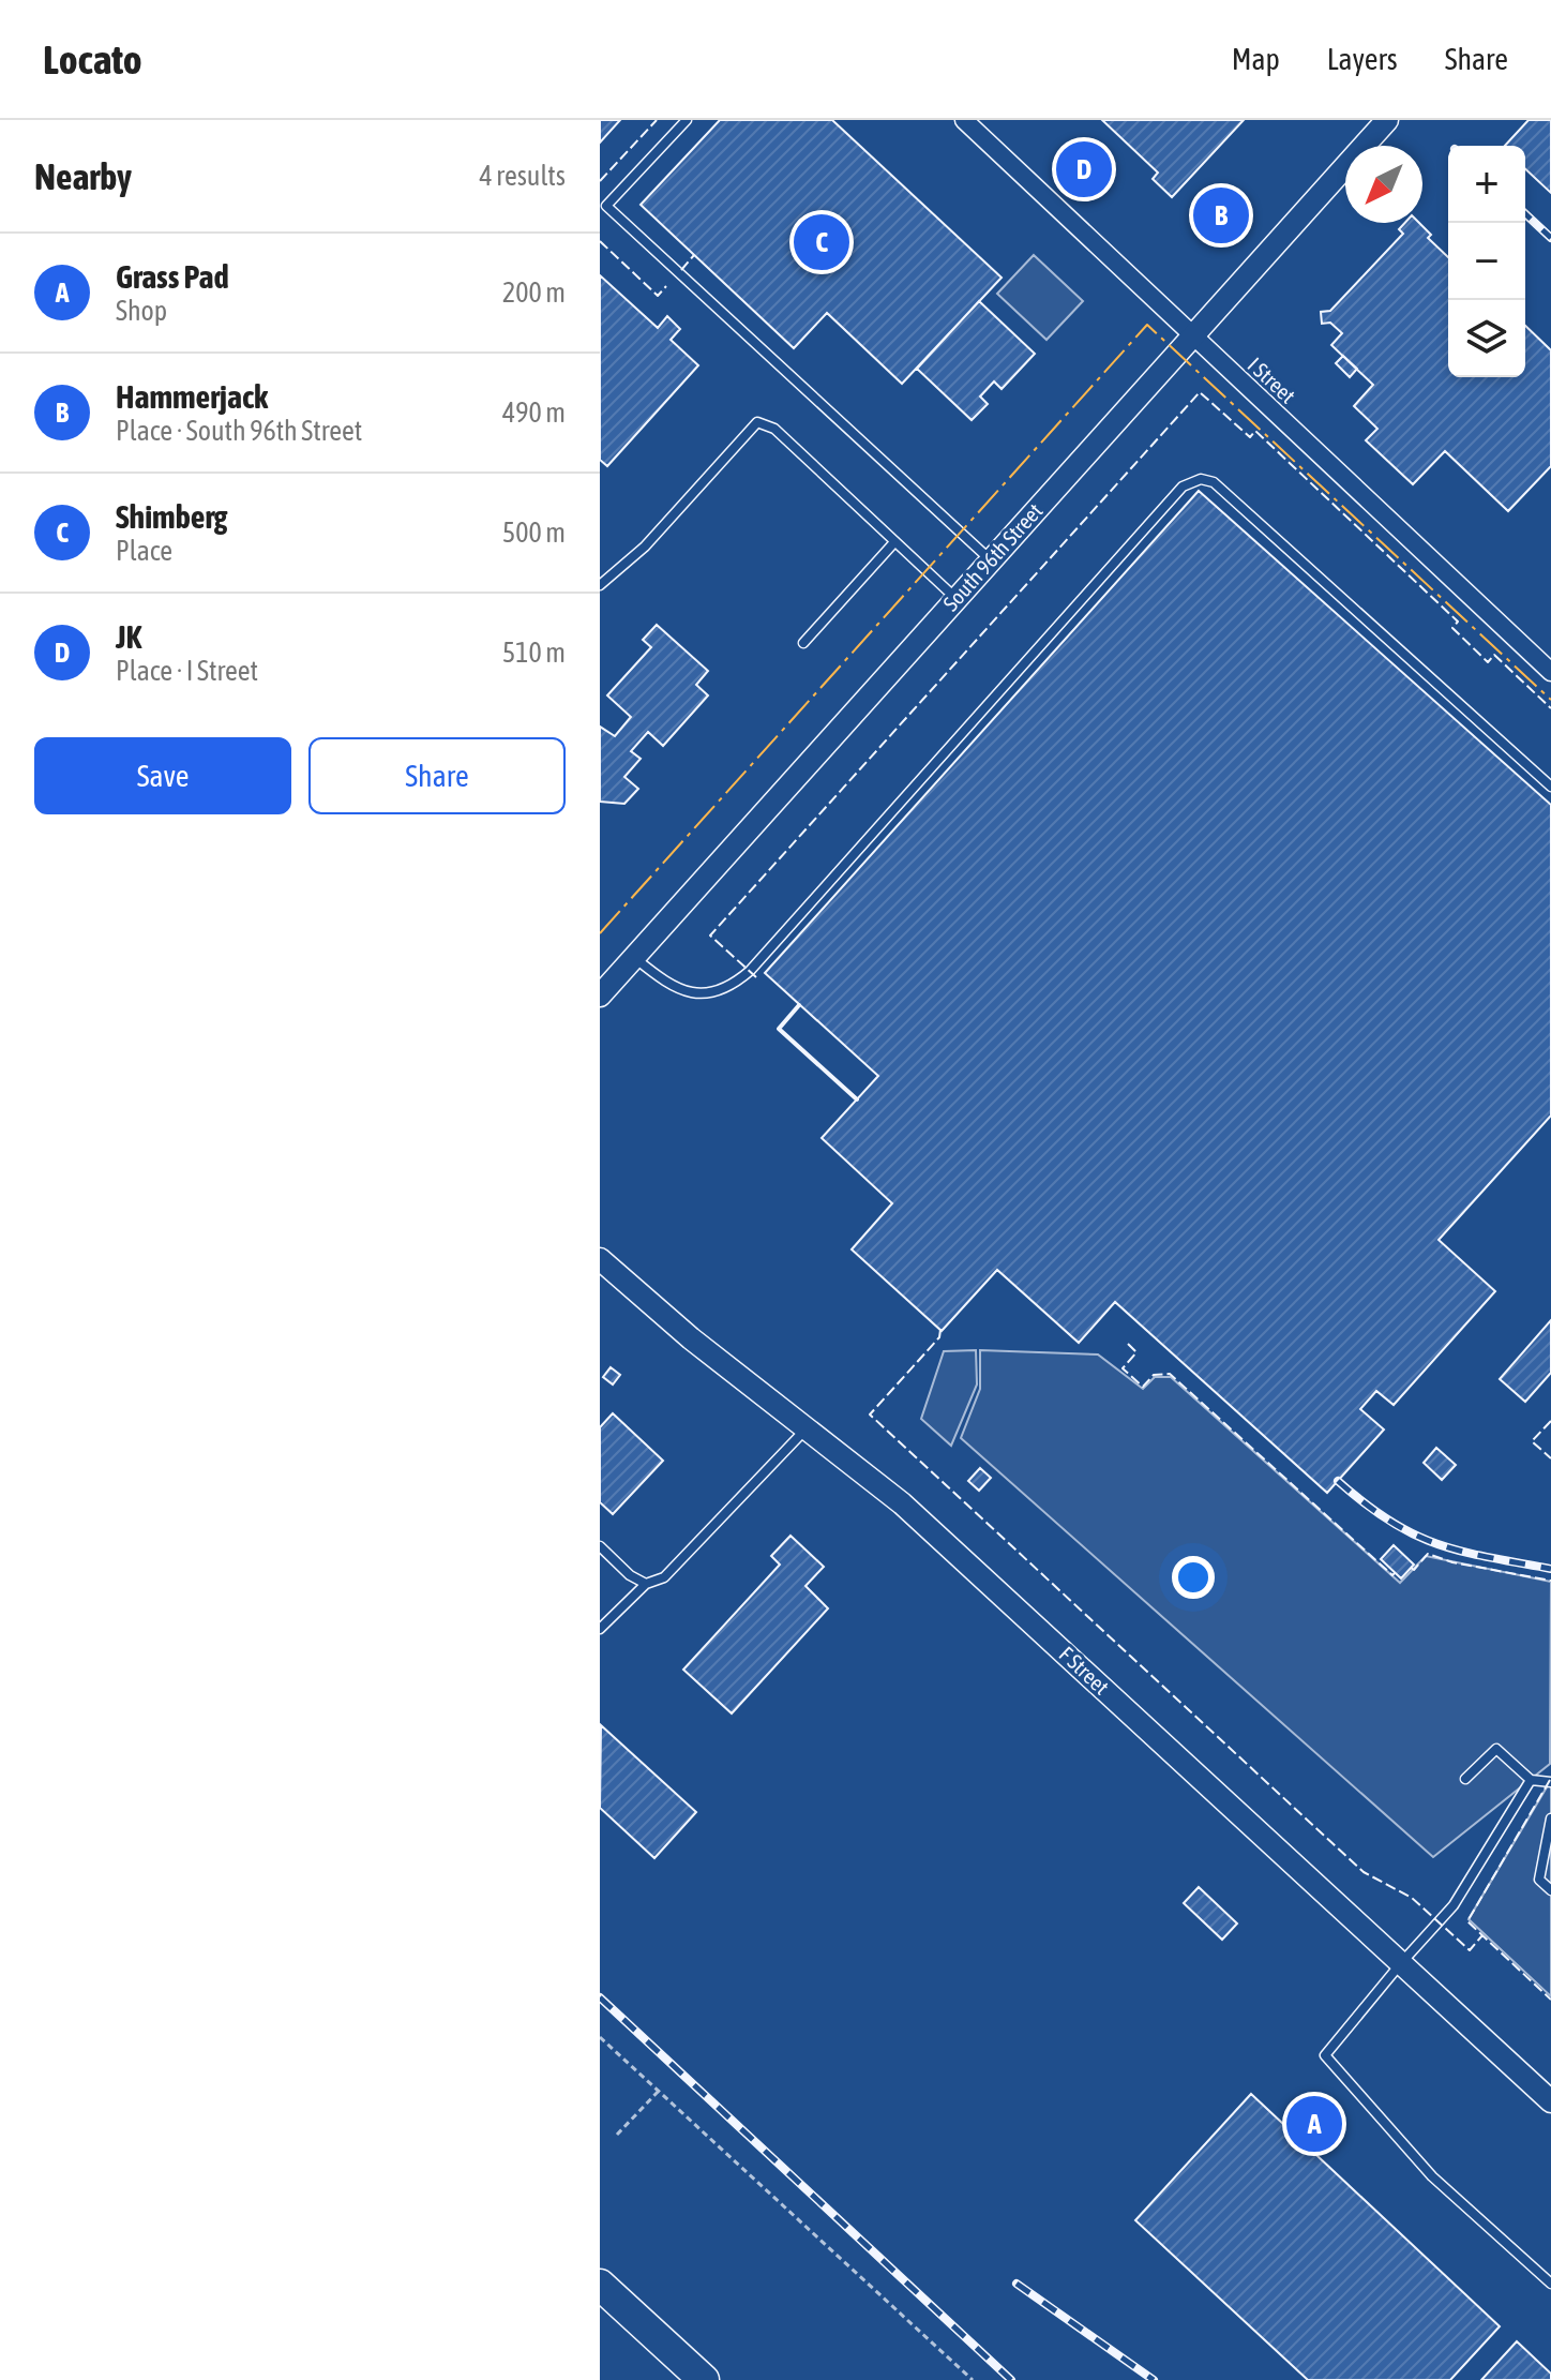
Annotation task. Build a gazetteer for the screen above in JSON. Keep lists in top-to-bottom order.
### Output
{
  "streets": {
    "street": ["I Street", "South 96th Street", "F Street"]
  },
  "crossings": [
    ["I Street", "South 96th Street"]
  ],
  "north": "bottom left",
  "page": {
    "header": "Locato",
    "nav": ["Map", "Layers", "Share"],
    "heading": ["Nearby", "4 results"],
    "pins": [
      "D",
      "B",
      "C",
      "A"
    ],
    "map_buttons": ["+", "−"],
    "list": [
      {
        "mark": "A",
        "name": "Grass Pad",
        "note": "Shop",
        "value": "200 m"
      },
      {
        "mark": "B",
        "name": "Hammerjack",
        "note": "Place · South 96th Street",
        "value": "490 m"
      },
      {
        "mark": "C",
        "name": "Shimberg",
        "note": "Place",
        "value": "500 m"
      },
      {
        "mark": "D",
        "name": "JK",
        "note": "Place · I Street",
        "value": "510 m"
      }
    ],
    "buttons": ["Save", "Share"]
  }
}
